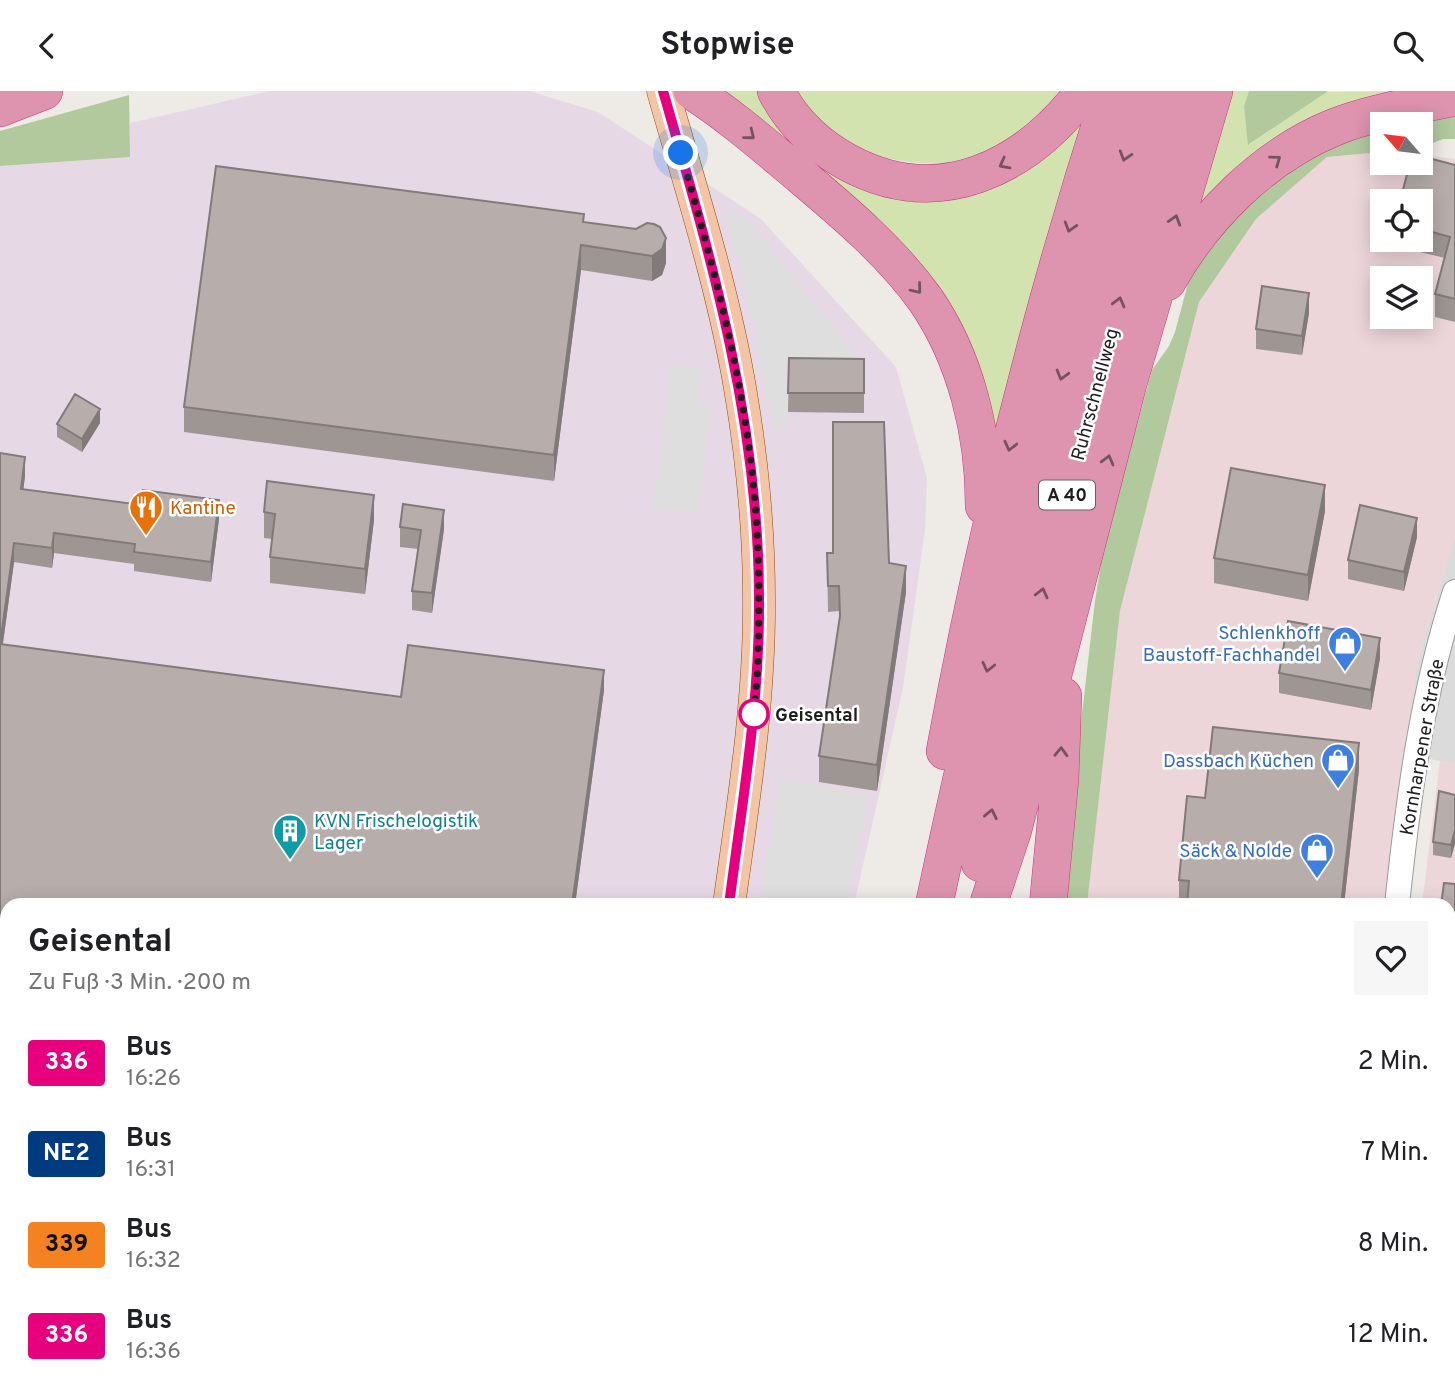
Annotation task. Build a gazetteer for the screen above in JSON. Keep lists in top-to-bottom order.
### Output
{
  "streets": {
    "highway": ["Ruhrschnellweg", "A 40"],
    "street": ["Kornharpener Straße"]
  },
  "places": {
    "restaurant": ["Kantine"],
    "shop": ["Schlenkhoff Baustoff-Fachhandel", "Dassbach Küchen", "Säck & Nolde"],
    "other": ["Geisental"],
    "building": ["KVN Frischelogistik Lager"]
  },
  "lines": ["bus line 336"],
  "north": "top left",
  "page": {
    "header": "Stopwise",
    "heading": ["Geisental", "Zu Fuß · 3 Min. · 200 m"],
    "list": [
      {
        "mark": "336",
        "name": "Bus",
        "note": "16:26",
        "value": "2 Min."
      },
      {
        "mark": "NE2",
        "name": "Bus",
        "note": "16:31",
        "value": "7 Min."
      },
      {
        "mark": "339",
        "name": "Bus",
        "note": "16:32",
        "value": "8 Min."
      },
      {
        "mark": "336",
        "name": "Bus",
        "note": "16:36",
        "value": "12 Min."
      }
    ]
  }
}
